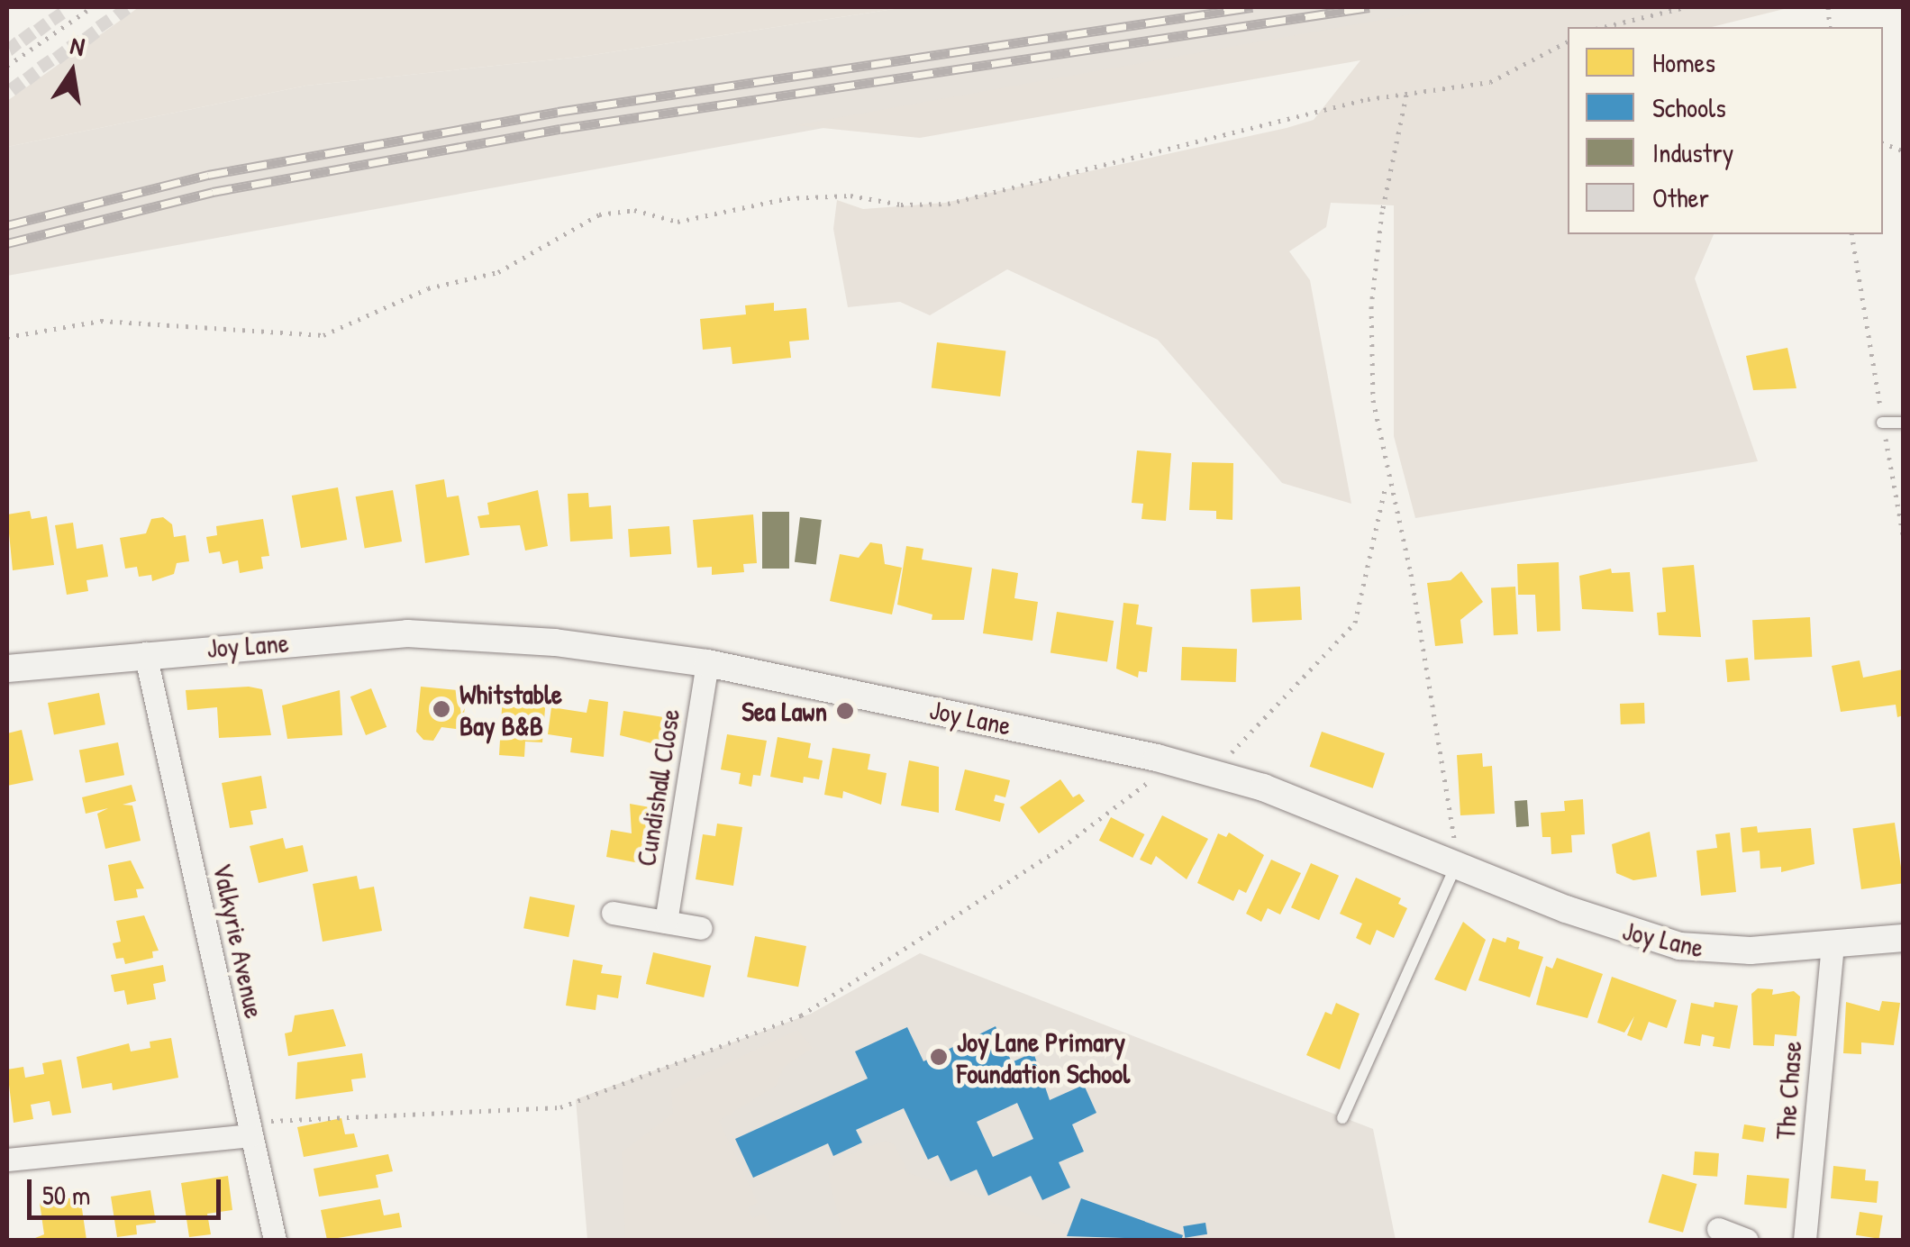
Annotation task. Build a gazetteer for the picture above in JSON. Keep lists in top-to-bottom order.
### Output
{
  "streets": {
    "street": [
      "Joy Lane",
      "Cundishall Close",
      "Valkyrie Avenue",
      "The Chase"
    ]
  },
  "crossings": [
    ["Joy Lane", "Cundishall Close"],
    ["Joy Lane", "Valkyrie Avenue"],
    ["Joy Lane", "The Chase"]
  ],
  "places": ["Whitstable Bay B&B", "Sea Lawn", "Joy Lane Primary Foundation School"],
  "legend": [
    "Homes",
    "Schools",
    "Industry",
    "Other"
  ],
  "scale_bar": "50 m",
  "north": "top"
}
